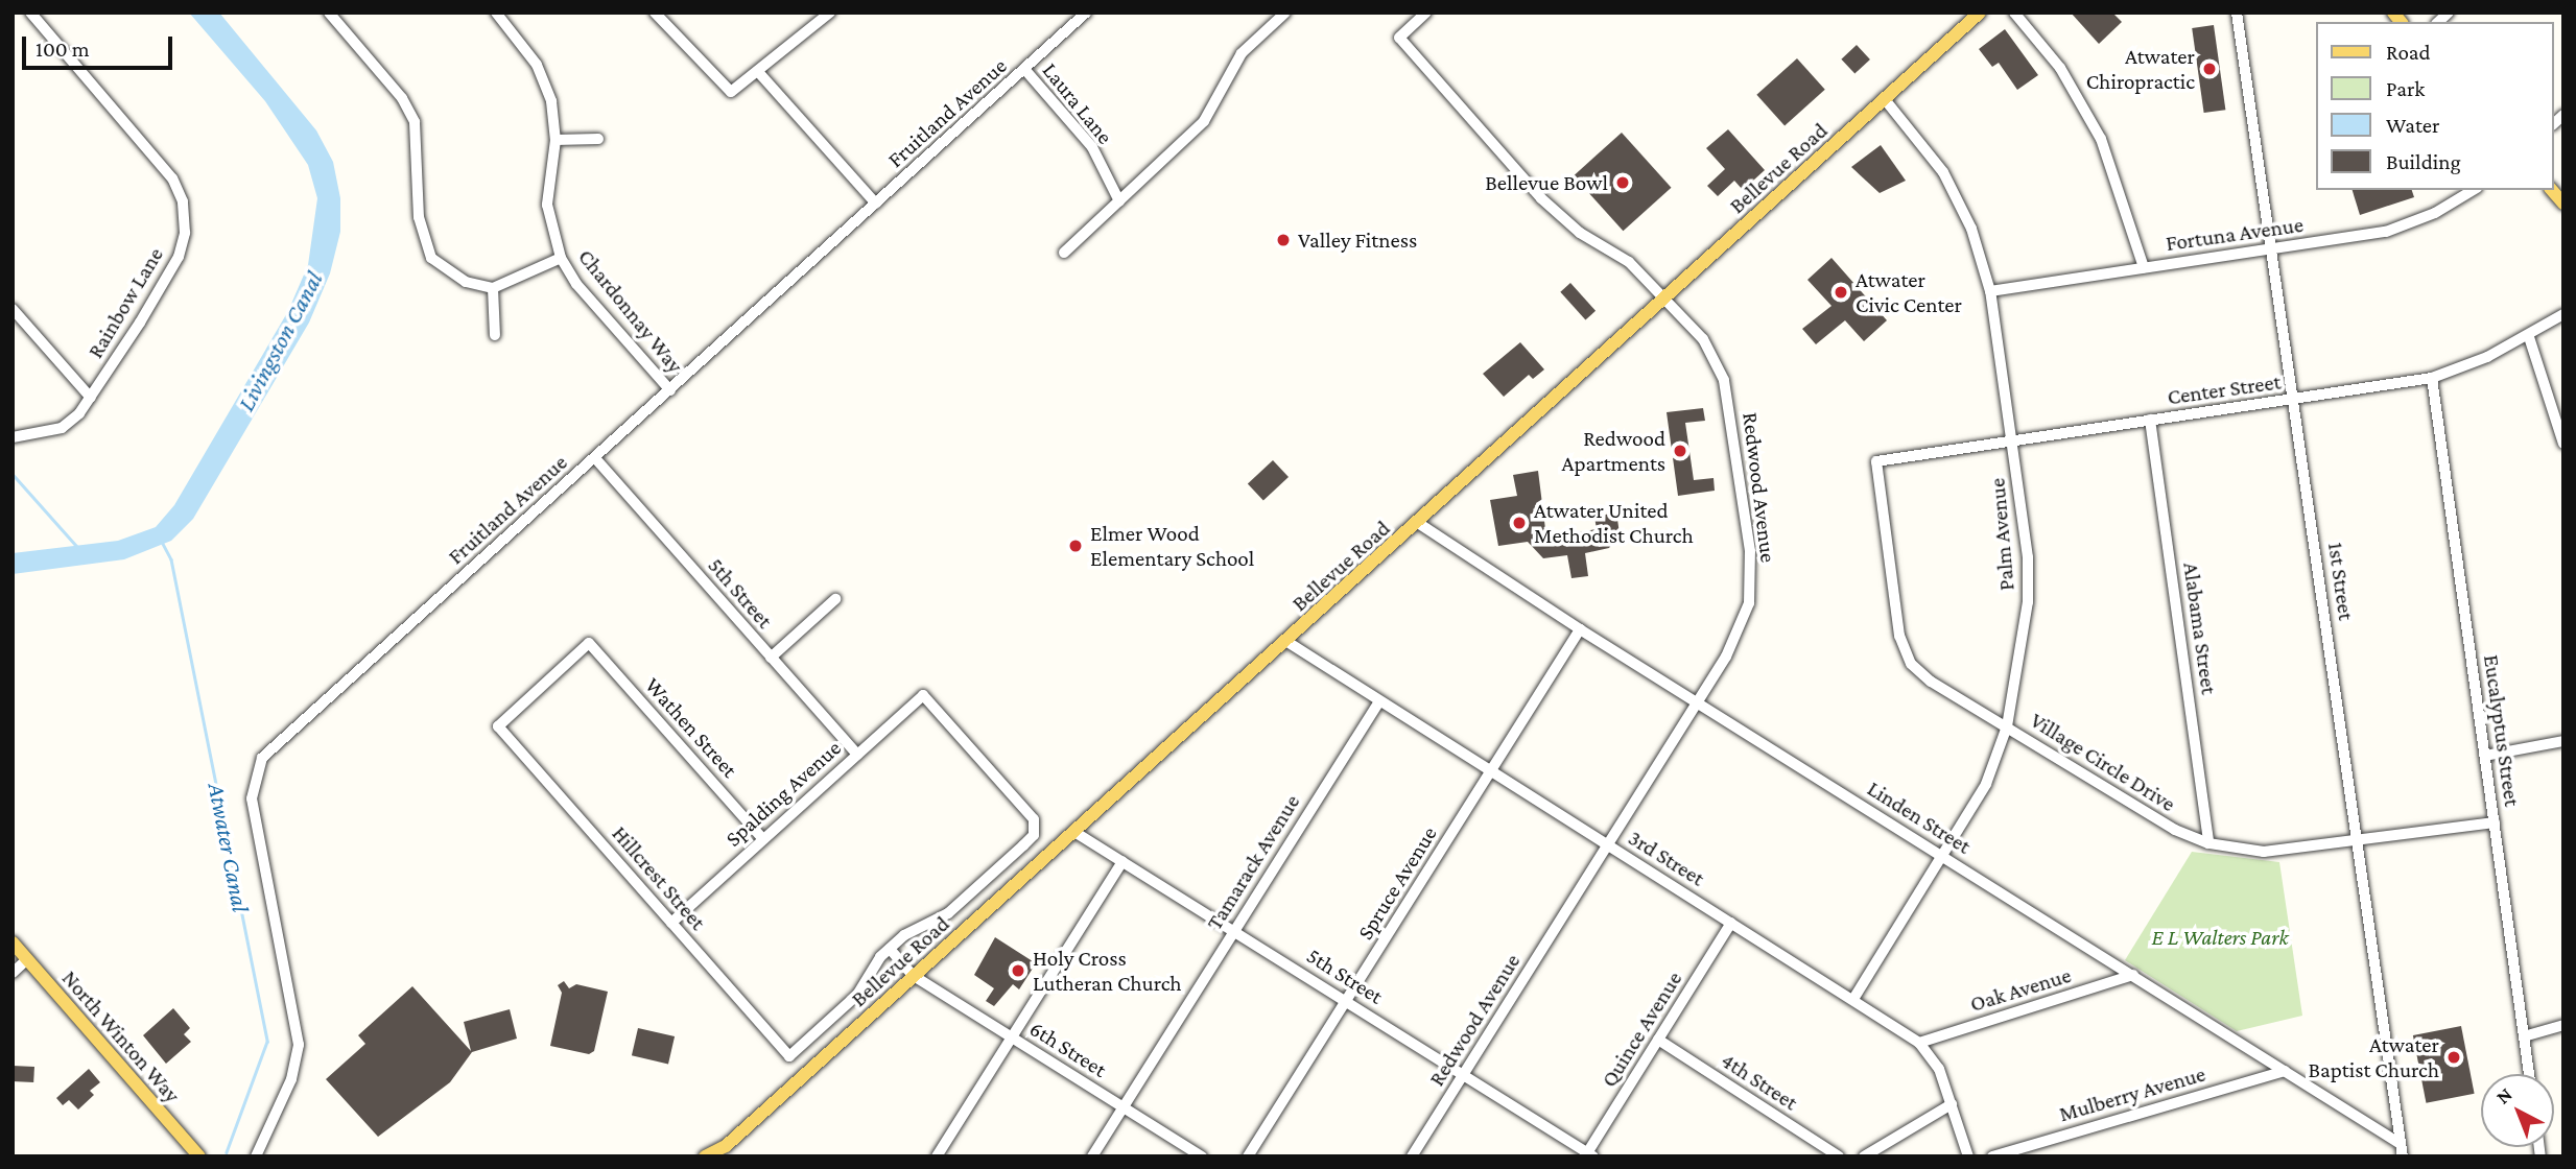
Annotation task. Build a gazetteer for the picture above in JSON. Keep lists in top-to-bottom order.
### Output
{
  "streets": {
    "main road": ["Bellevue Road", "North Winton Way"],
    "street": [
      "Laura Lane",
      "Fruitland Avenue",
      "Fortuna Avenue",
      "Rainbow Lane",
      "Chardonnay Way",
      "Center Street",
      "Redwood Avenue",
      "Palm Avenue",
      "1st Street",
      "5th Street",
      "Alabama Street",
      "Wathen Street",
      "Eucalyptus Street",
      "Village Circle Drive",
      "Spalding Avenue",
      "Linden Street",
      "3rd Street",
      "Tamarack Avenue",
      "Hillcrest Street",
      "Spruce Avenue",
      "Oak Avenue",
      "Quince Avenue",
      "6th Street",
      "4th Street",
      "Mulberry Avenue"
    ]
  },
  "crossings": [
    ["Laura Lane", "Fruitland Avenue"],
    ["Fruitland Avenue", "Chardonnay Way"],
    ["Fruitland Avenue", "5th Street"],
    ["Bellevue Road", "Redwood Avenue"],
    ["Bellevue Road", "Palm Avenue"],
    ["Bellevue Road", "5th Street"],
    ["Bellevue Road", "Linden Street"],
    ["Bellevue Road", "3rd Street"],
    ["Bellevue Road", "6th Street"],
    ["Fortuna Avenue", "Palm Avenue"],
    ["Fortuna Avenue", "1st Street"],
    ["Center Street", "Palm Avenue"],
    ["Center Street", "1st Street"],
    ["Center Street", "Alabama Street"],
    ["Center Street", "Eucalyptus Street"],
    ["Center Street", "Village Circle Drive"],
    ["Redwood Avenue", "5th Street"],
    ["Redwood Avenue", "Linden Street"],
    ["Redwood Avenue", "3rd Street"],
    ["Palm Avenue", "Village Circle Drive"],
    ["Palm Avenue", "Linden Street"],
    ["Palm Avenue", "3rd Street"],
    ["1st Street", "Village Circle Drive"],
    ["1st Street", "Linden Street"],
    ["5th Street", "Spalding Avenue"],
    ["5th Street", "Tamarack Avenue"],
    ["5th Street", "Spruce Avenue"],
    ["5th Street", "Quince Avenue"],
    ["Alabama Street", "Village Circle Drive"],
    ["Wathen Street", "Spalding Avenue"],
    ["Wathen Street", "Hillcrest Street"],
    ["Eucalyptus Street", "Village Circle Drive"],
    ["Spalding Avenue", "Hillcrest Street"],
    ["Spalding Avenue", "6th Street"],
    ["Linden Street", "Spruce Avenue"],
    ["Linden Street", "Oak Avenue"],
    ["Linden Street", "Mulberry Avenue"],
    ["3rd Street", "Tamarack Avenue"],
    ["3rd Street", "Spruce Avenue"],
    ["3rd Street", "Oak Avenue"],
    ["3rd Street", "Quince Avenue"],
    ["Tamarack Avenue", "6th Street"],
    ["Hillcrest Street", "6th Street"],
    ["Quince Avenue", "4th Street"]
  ],
  "water": ["Livingston Canal", "Atwater Canal"],
  "parks": ["E L Walters Park"],
  "places": [
    "Atwater Chiropractic",
    "Bellevue Bowl",
    "Valley Fitness",
    "Atwater Civic Center",
    "Redwood Apartments",
    "Atwater United Methodist Church",
    "Elmer Wood Elementary School",
    "Holy Cross Lutheran Church",
    "Atwater Baptist Church"
  ],
  "legend": [
    "Road",
    "Park",
    "Water",
    "Building"
  ],
  "scale_bar": "100 m",
  "north": "top left"
}
